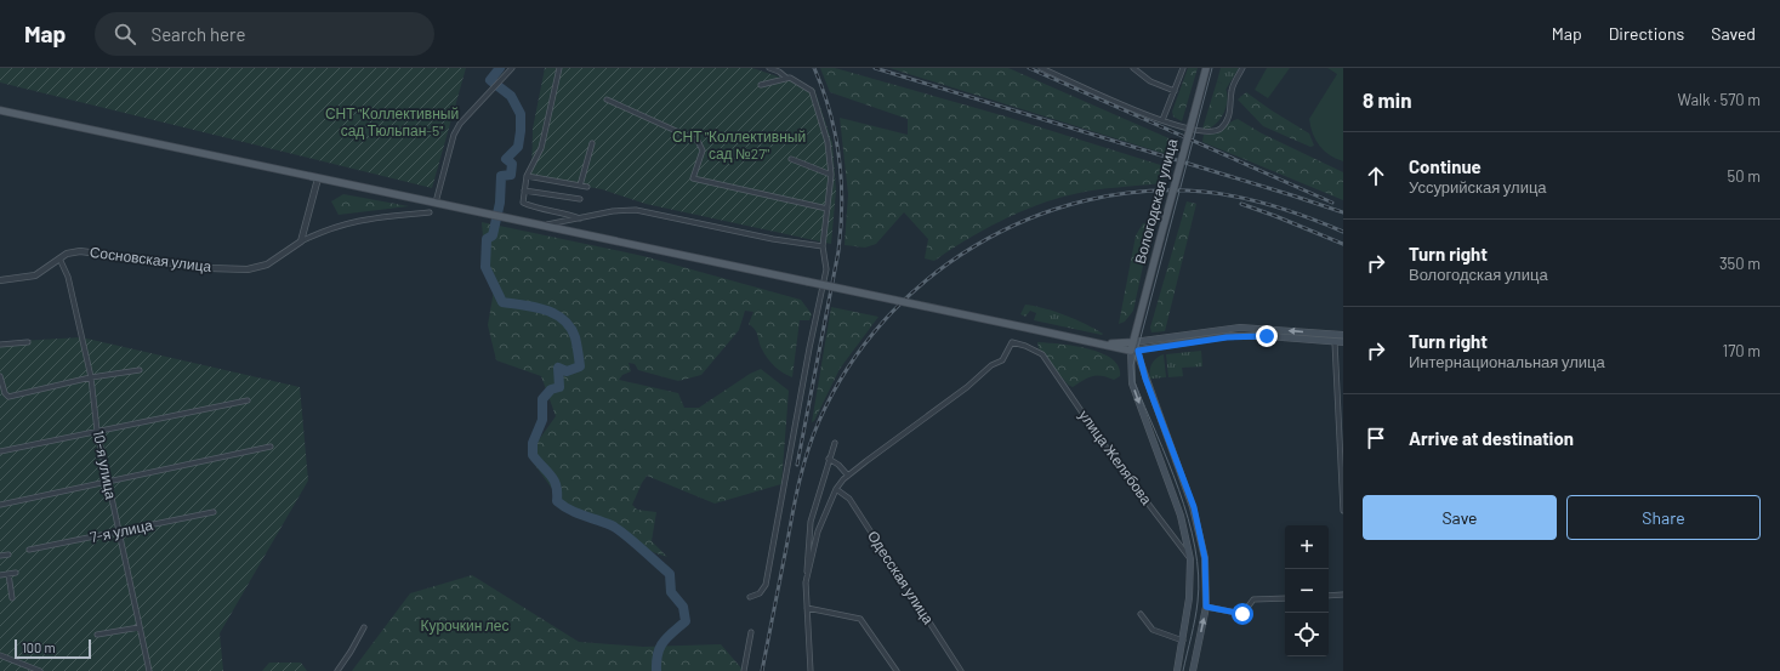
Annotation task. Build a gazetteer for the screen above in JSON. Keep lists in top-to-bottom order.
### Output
{
  "streets": {
    "main road": ["Вологодская улица"],
    "street": [
      "Сосновская улица",
      "улица Желябова",
      "10-я улица",
      "7-я улица",
      "Одесская улица"
    ]
  },
  "crossings": [
    ["Вологодская улица", "улица Желябова"],
    ["Сосновская улица", "10-я улица"],
    ["10-я улица", "7-я улица"]
  ],
  "parks": ["СНТ \"Коллективный сад Тюльпан-5\"", "СНТ \"Коллективный сад №27\"", "Курочкин лес"],
  "scale_bar": "100 m",
  "page": {
    "header": "Map",
    "search": "Search here",
    "nav": ["Map", "Directions", "Saved"],
    "heading": ["8 min", "Walk · 570 m"],
    "list": [
      ["Continue", "Уссурийская улица", "50 m"],
      ["Turn right", "Вологодская улица", "350 m"],
      ["Turn right", "Интернациональная улица", "170 m"],
      "Arrive at destination"
    ],
    "buttons": ["Save", "Share"],
    "map_buttons": ["+", "−"],
    "scale": "100 m"
  }
}
